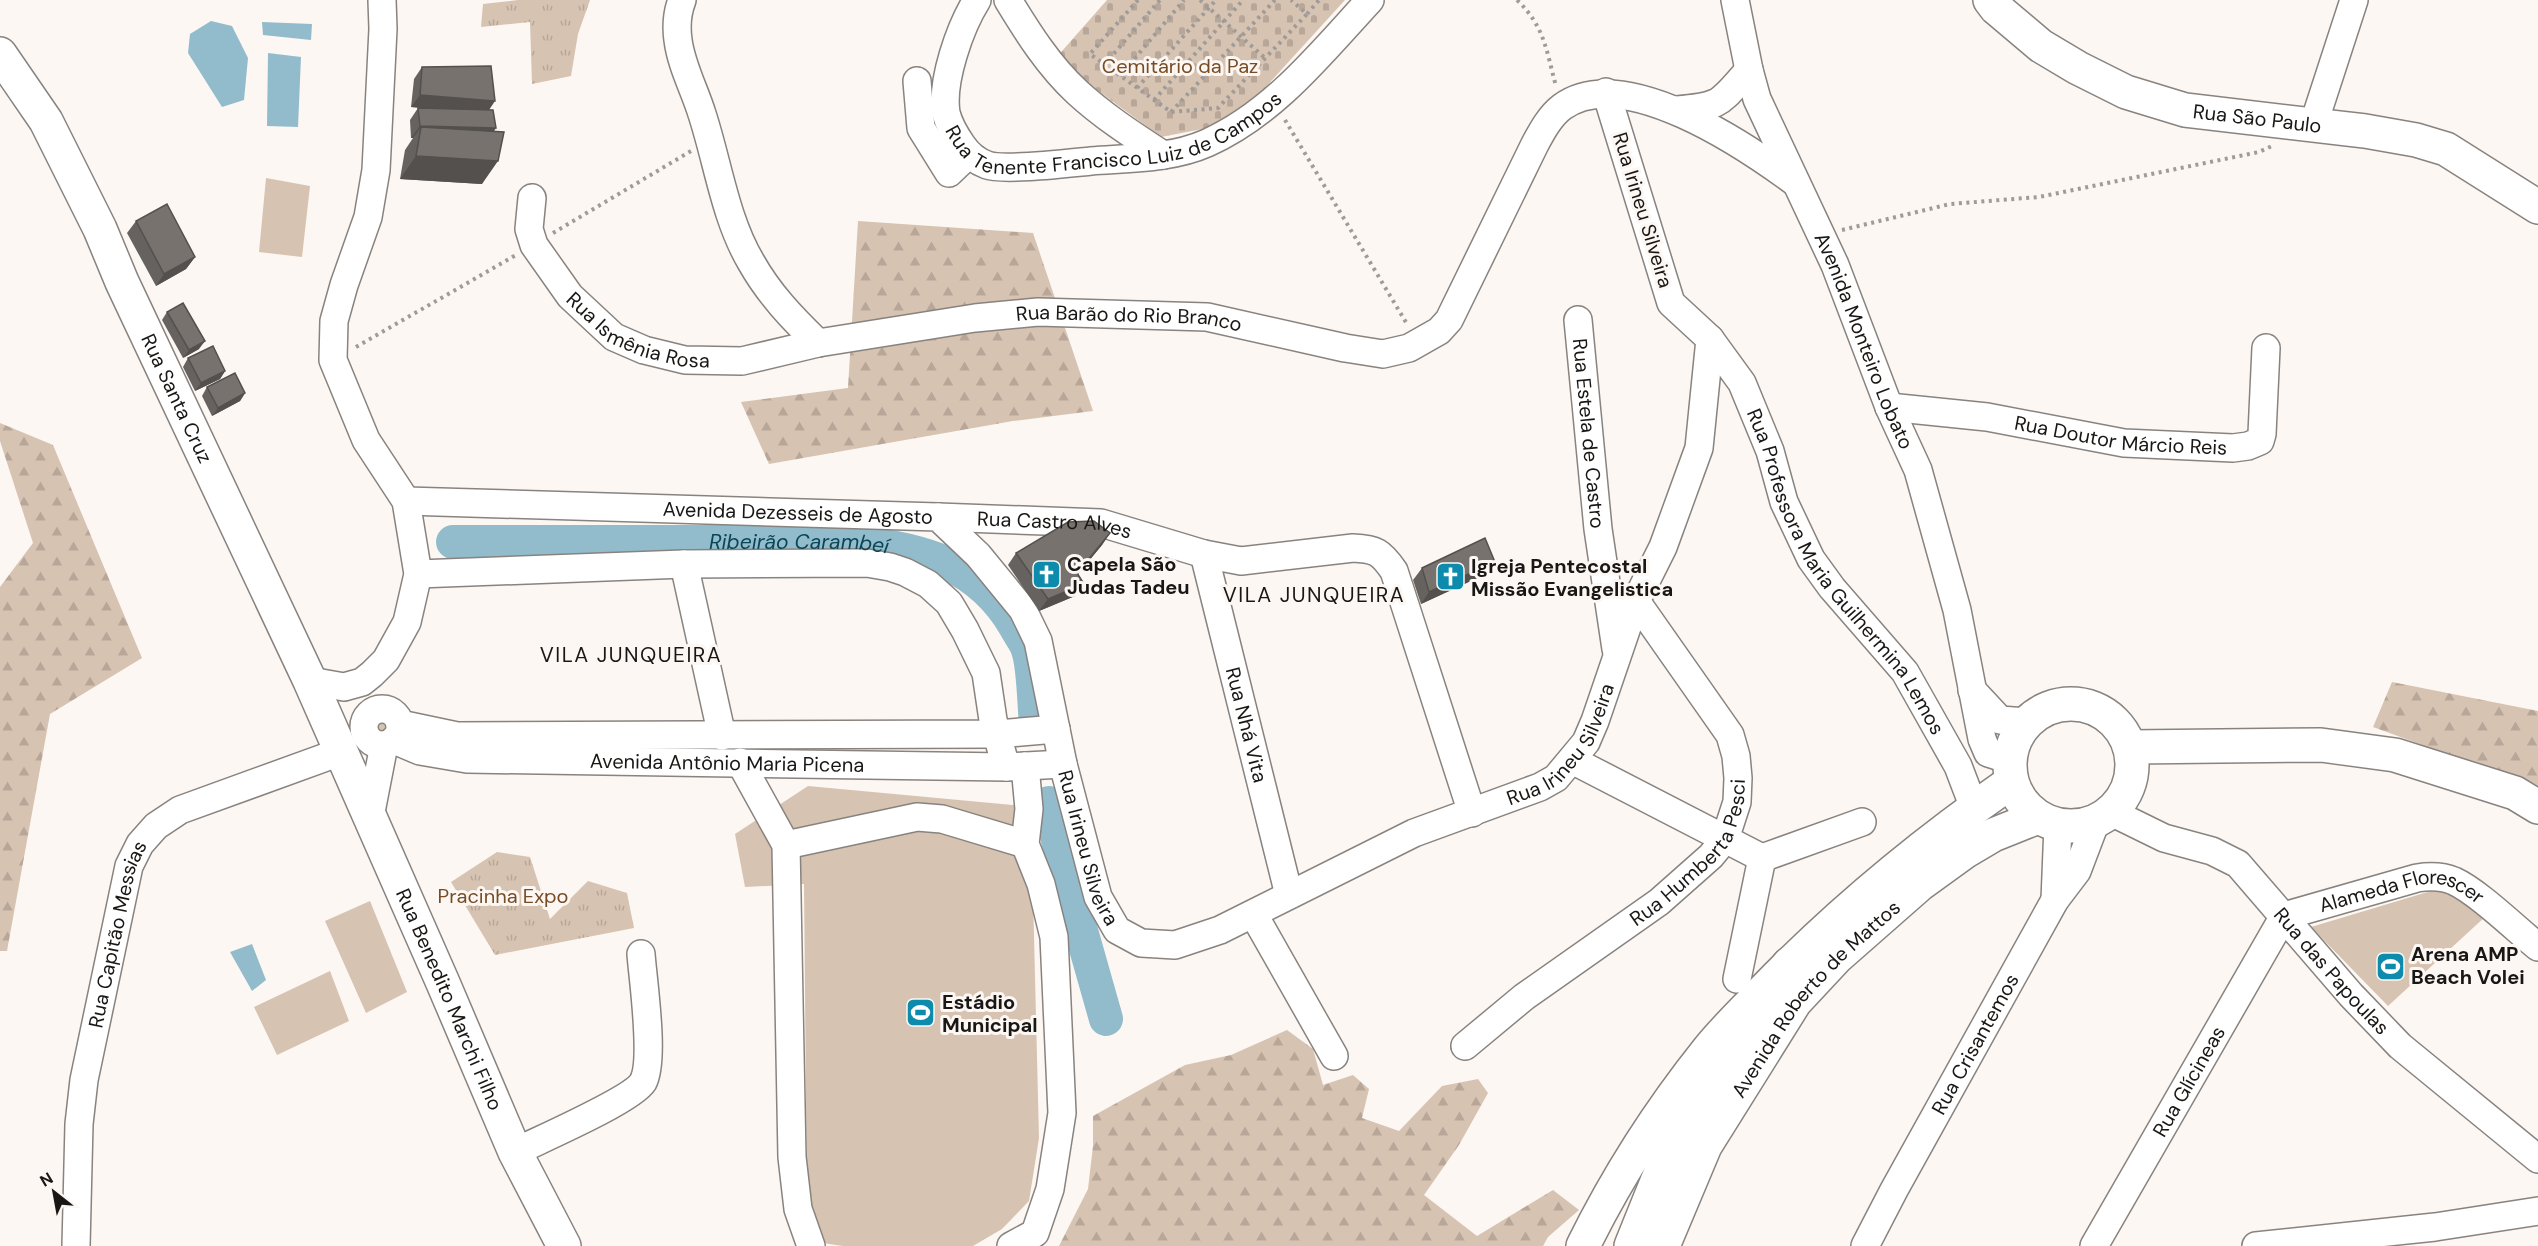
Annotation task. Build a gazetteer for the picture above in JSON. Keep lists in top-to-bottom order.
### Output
{
  "streets": {
    "main road": [
      "Rua São Paulo",
      "Rua Santa Cruz",
      "Rua Benedito Marchi Filho",
      "Avenida Roberto de Mattos"
    ],
    "street": [
      "Rua Tenente Francisco Luiz de Campos",
      "Rua Irineu Silveira",
      "Rua Barão do Rio Branco",
      "Rua Ismênia Rosa",
      "Avenida Monteiro Lobato",
      "Rua Estela de Castro",
      "Rua Doutor Márcio Reis",
      "Avenida Dezesseis de Agosto",
      "Rua Castro Alves",
      "Rua Professora Maria Guilhermina Lemos",
      "Rua Nhá Vita",
      "Avenida Antônio Maria Picena",
      "Rua Humberta Pesci",
      "Alameda Florescer",
      "Rua Capitão Messias",
      "Rua das Papoulas",
      "Rua Crisantemos",
      "Rua Glícineas"
    ]
  },
  "crossings": [
    ["Rua Irineu Silveira", "Rua Estela de Castro"],
    ["Rua Irineu Silveira", "Avenida Dezesseis de Agosto"],
    ["Rua Irineu Silveira", "Rua Castro Alves"],
    ["Rua Irineu Silveira", "Rua Professora Maria Guilhermina Lemos"],
    ["Rua Irineu Silveira", "Rua Nhá Vita"],
    ["Rua Irineu Silveira", "Avenida Antônio Maria Picena"],
    ["Rua Irineu Silveira", "Rua Humberta Pesci"],
    ["Rua Barão do Rio Branco", "Rua Ismênia Rosa"],
    ["Avenida Monteiro Lobato", "Rua Doutor Márcio Reis"],
    ["Avenida Monteiro Lobato", "Rua das Papoulas"],
    ["Avenida Monteiro Lobato", "Avenida Roberto de Mattos"],
    ["Avenida Monteiro Lobato", "Rua Crisantemos"],
    ["Rua Santa Cruz", "Rua Capitão Messias"],
    ["Rua Santa Cruz", "Rua Benedito Marchi Filho"],
    ["Avenida Dezesseis de Agosto", "Rua Castro Alves"],
    ["Avenida Dezesseis de Agosto", "Avenida Antônio Maria Picena"],
    ["Rua Castro Alves", "Rua Nhá Vita"],
    ["Alameda Florescer", "Rua das Papoulas"],
    ["Alameda Florescer", "Rua Glícineas"],
    ["Rua Capitão Messias", "Rua Benedito Marchi Filho"],
    ["Rua das Papoulas", "Avenida Roberto de Mattos"],
    ["Rua das Papoulas", "Rua Crisantemos"],
    ["Rua das Papoulas", "Rua Glícineas"],
    ["Avenida Roberto de Mattos", "Rua Crisantemos"]
  ],
  "districts": ["VILA JUNQUEIRA", "VILA JUNQUEIRA"],
  "water": ["Ribeirão Carambeí"],
  "parks": ["Cemitário da Paz", "Pracinha Expo"],
  "places": {
    "church": ["Capela São Judas Tadeu", "Igreja Pentecostal Missão Evangelistica"],
    "sports": ["Arena AMP Beach Volei", "Estádio Municipal"]
  },
  "north": "top left"
}
